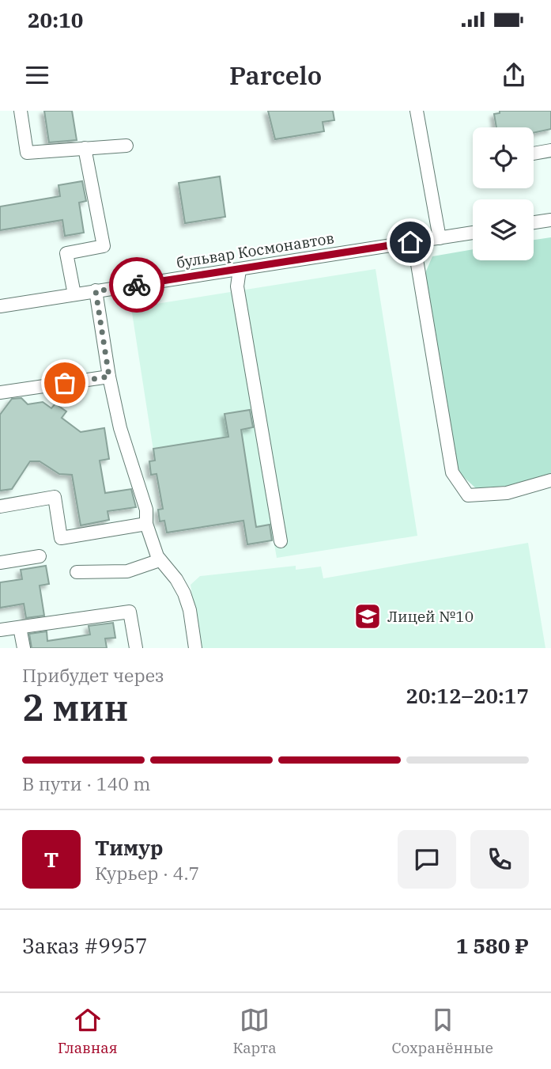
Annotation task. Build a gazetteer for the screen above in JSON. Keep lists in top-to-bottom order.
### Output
{
  "streets": {
    "street": ["бульвар Космонавтов"]
  },
  "places": {
    "school or university": ["Лицей №10"]
  },
  "page": {
    "status": "20:10",
    "header": "Parcelo",
    "heading": ["2 мин", "Прибудет через", "20:12–20:17"],
    "panel": [
      "Тимур",
      "Курьер · 4.7",
      "Заказ #9957",
      "1 580 ₽"
    ],
    "bar": "В пути · 140 m",
    "round": "Т",
    "tabs": ["Главная", "Карта", "Сохранённые"]
  }
}
